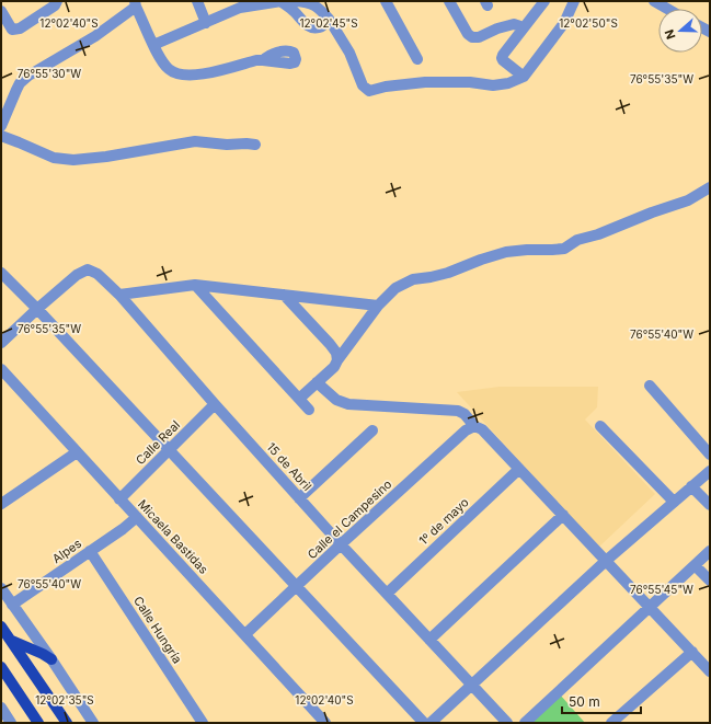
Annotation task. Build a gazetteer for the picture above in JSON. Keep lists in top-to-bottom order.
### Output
{
  "streets": {
    "street": [
      "Calle Real",
      "15 de Abril",
      "Calle el Campesino",
      "1º de mayo",
      "Micaela Bastidas",
      "Alpes",
      "Calle Hungría"
    ]
  },
  "crossings": [
    ["Calle Real", "15 de Abril"],
    ["Calle Real", "Micaela Bastidas"],
    ["15 de Abril", "Calle el Campesino"],
    ["15 de Abril", "1º de mayo"],
    ["Calle el Campesino", "Micaela Bastidas"],
    ["Micaela Bastidas", "Alpes"],
    ["Alpes", "Calle Hungría"]
  ],
  "scale_bar": "50 m",
  "north": "left",
  "coordinates": [
    "12°02'45\"S",
    "12°02'40\"S",
    "12°02'50\"S",
    "76°55'30\"W",
    "76°55'35\"W",
    "76°55'40\"W",
    "76°55'45\"W",
    "12°02'35\"S"
  ]
}
